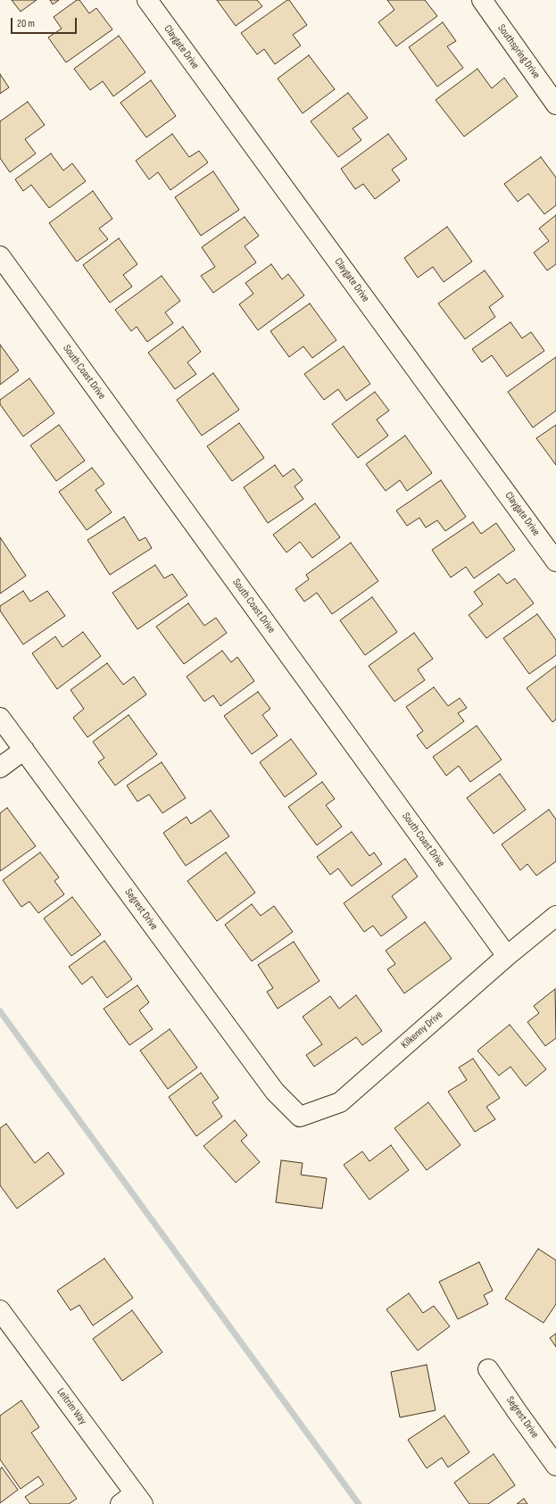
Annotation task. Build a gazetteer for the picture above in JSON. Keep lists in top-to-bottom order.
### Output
{
  "streets": {
    "street": [
      "Claygate Drive",
      "Southspring Drive",
      "South Coast Drive",
      "Segrest Drive",
      "Kilkenny Drive",
      "Leitrim Way"
    ]
  },
  "crossings": [
    ["South Coast Drive", "Kilkenny Drive"],
    ["Segrest Drive", "Kilkenny Drive"]
  ],
  "scale_bar": "20 m"
}
